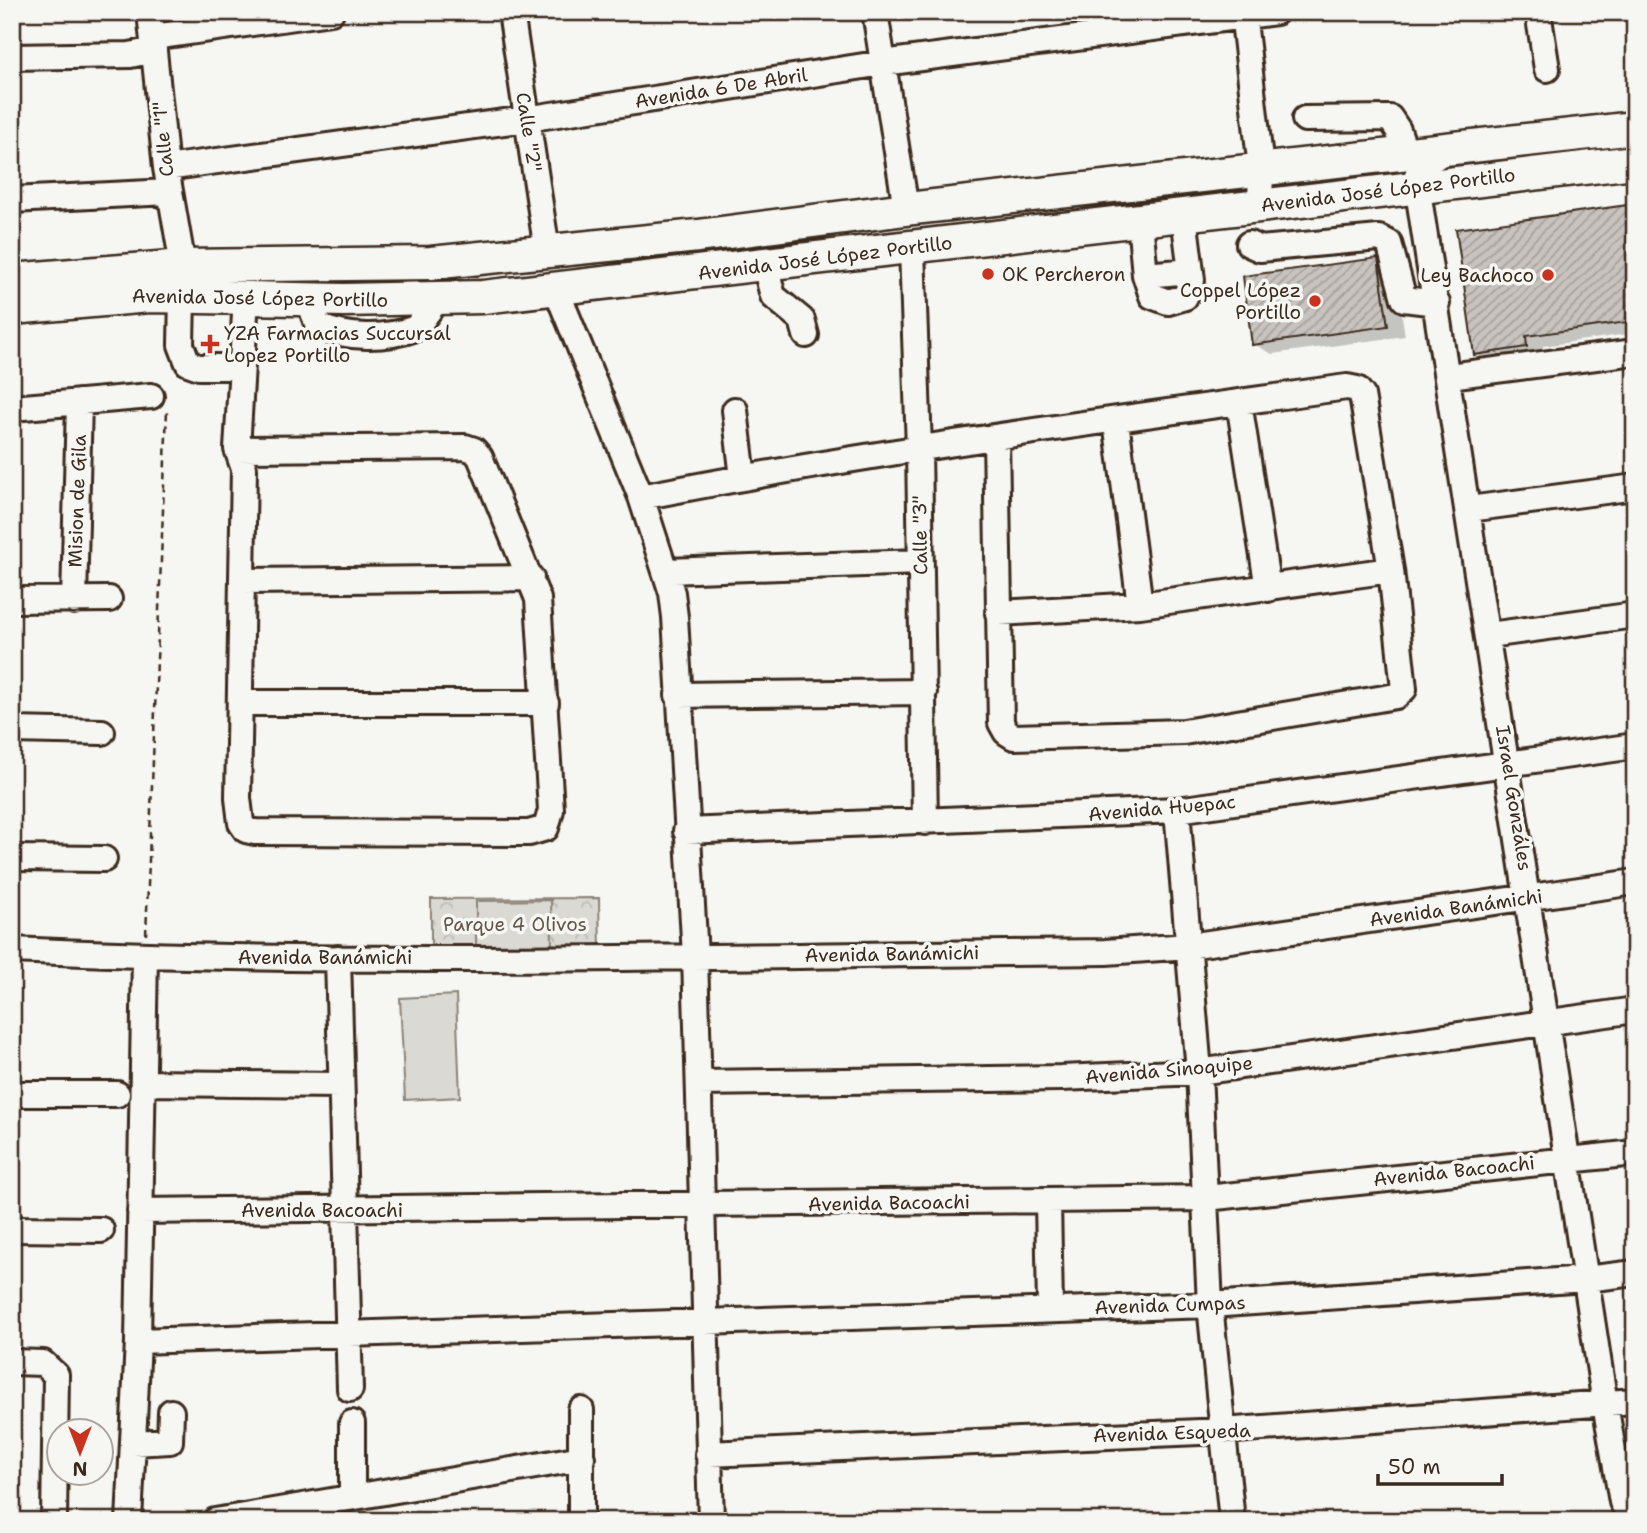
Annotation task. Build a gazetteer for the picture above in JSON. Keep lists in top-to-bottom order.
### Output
{
  "streets": {
    "main road": ["Avenida José López Portillo"],
    "street": [
      "Avenida 6 De Abril",
      "Calle \"2\"",
      "Calle \"1\"",
      "Mision de Gila",
      "Calle \"3\"",
      "Israel Gonzáles",
      "Avenida Huepac",
      "Avenida Banámichi",
      "Avenida Sinoquipe",
      "Avenida Bacoachi",
      "Avenida Cumpas",
      "Avenida Esqueda"
    ]
  },
  "crossings": [
    ["Avenida 6 De Abril", "Calle \"2\""],
    ["Avenida 6 De Abril", "Calle \"1\""],
    ["Calle \"2\"", "Avenida José López Portillo"],
    ["Calle \"1\"", "Avenida José López Portillo"],
    ["Avenida José López Portillo", "Calle \"3\""],
    ["Avenida José López Portillo", "Israel Gonzáles"],
    ["Calle \"3\"", "Avenida Huepac"],
    ["Israel Gonzáles", "Avenida Huepac"],
    ["Israel Gonzáles", "Avenida Banámichi"],
    ["Israel Gonzáles", "Avenida Sinoquipe"],
    ["Israel Gonzáles", "Avenida Bacoachi"],
    ["Israel Gonzáles", "Avenida Cumpas"],
    ["Israel Gonzáles", "Avenida Esqueda"]
  ],
  "parks": ["Parque 4 Olivos"],
  "places": {
    "other": ["OK Percheron", "Ley Bachoco", "Coppel López Portillo"],
    "health": ["YZA Farmacias Succursal Lopez Portillo"]
  },
  "scale_bar": "50 m",
  "north": "bottom"
}
